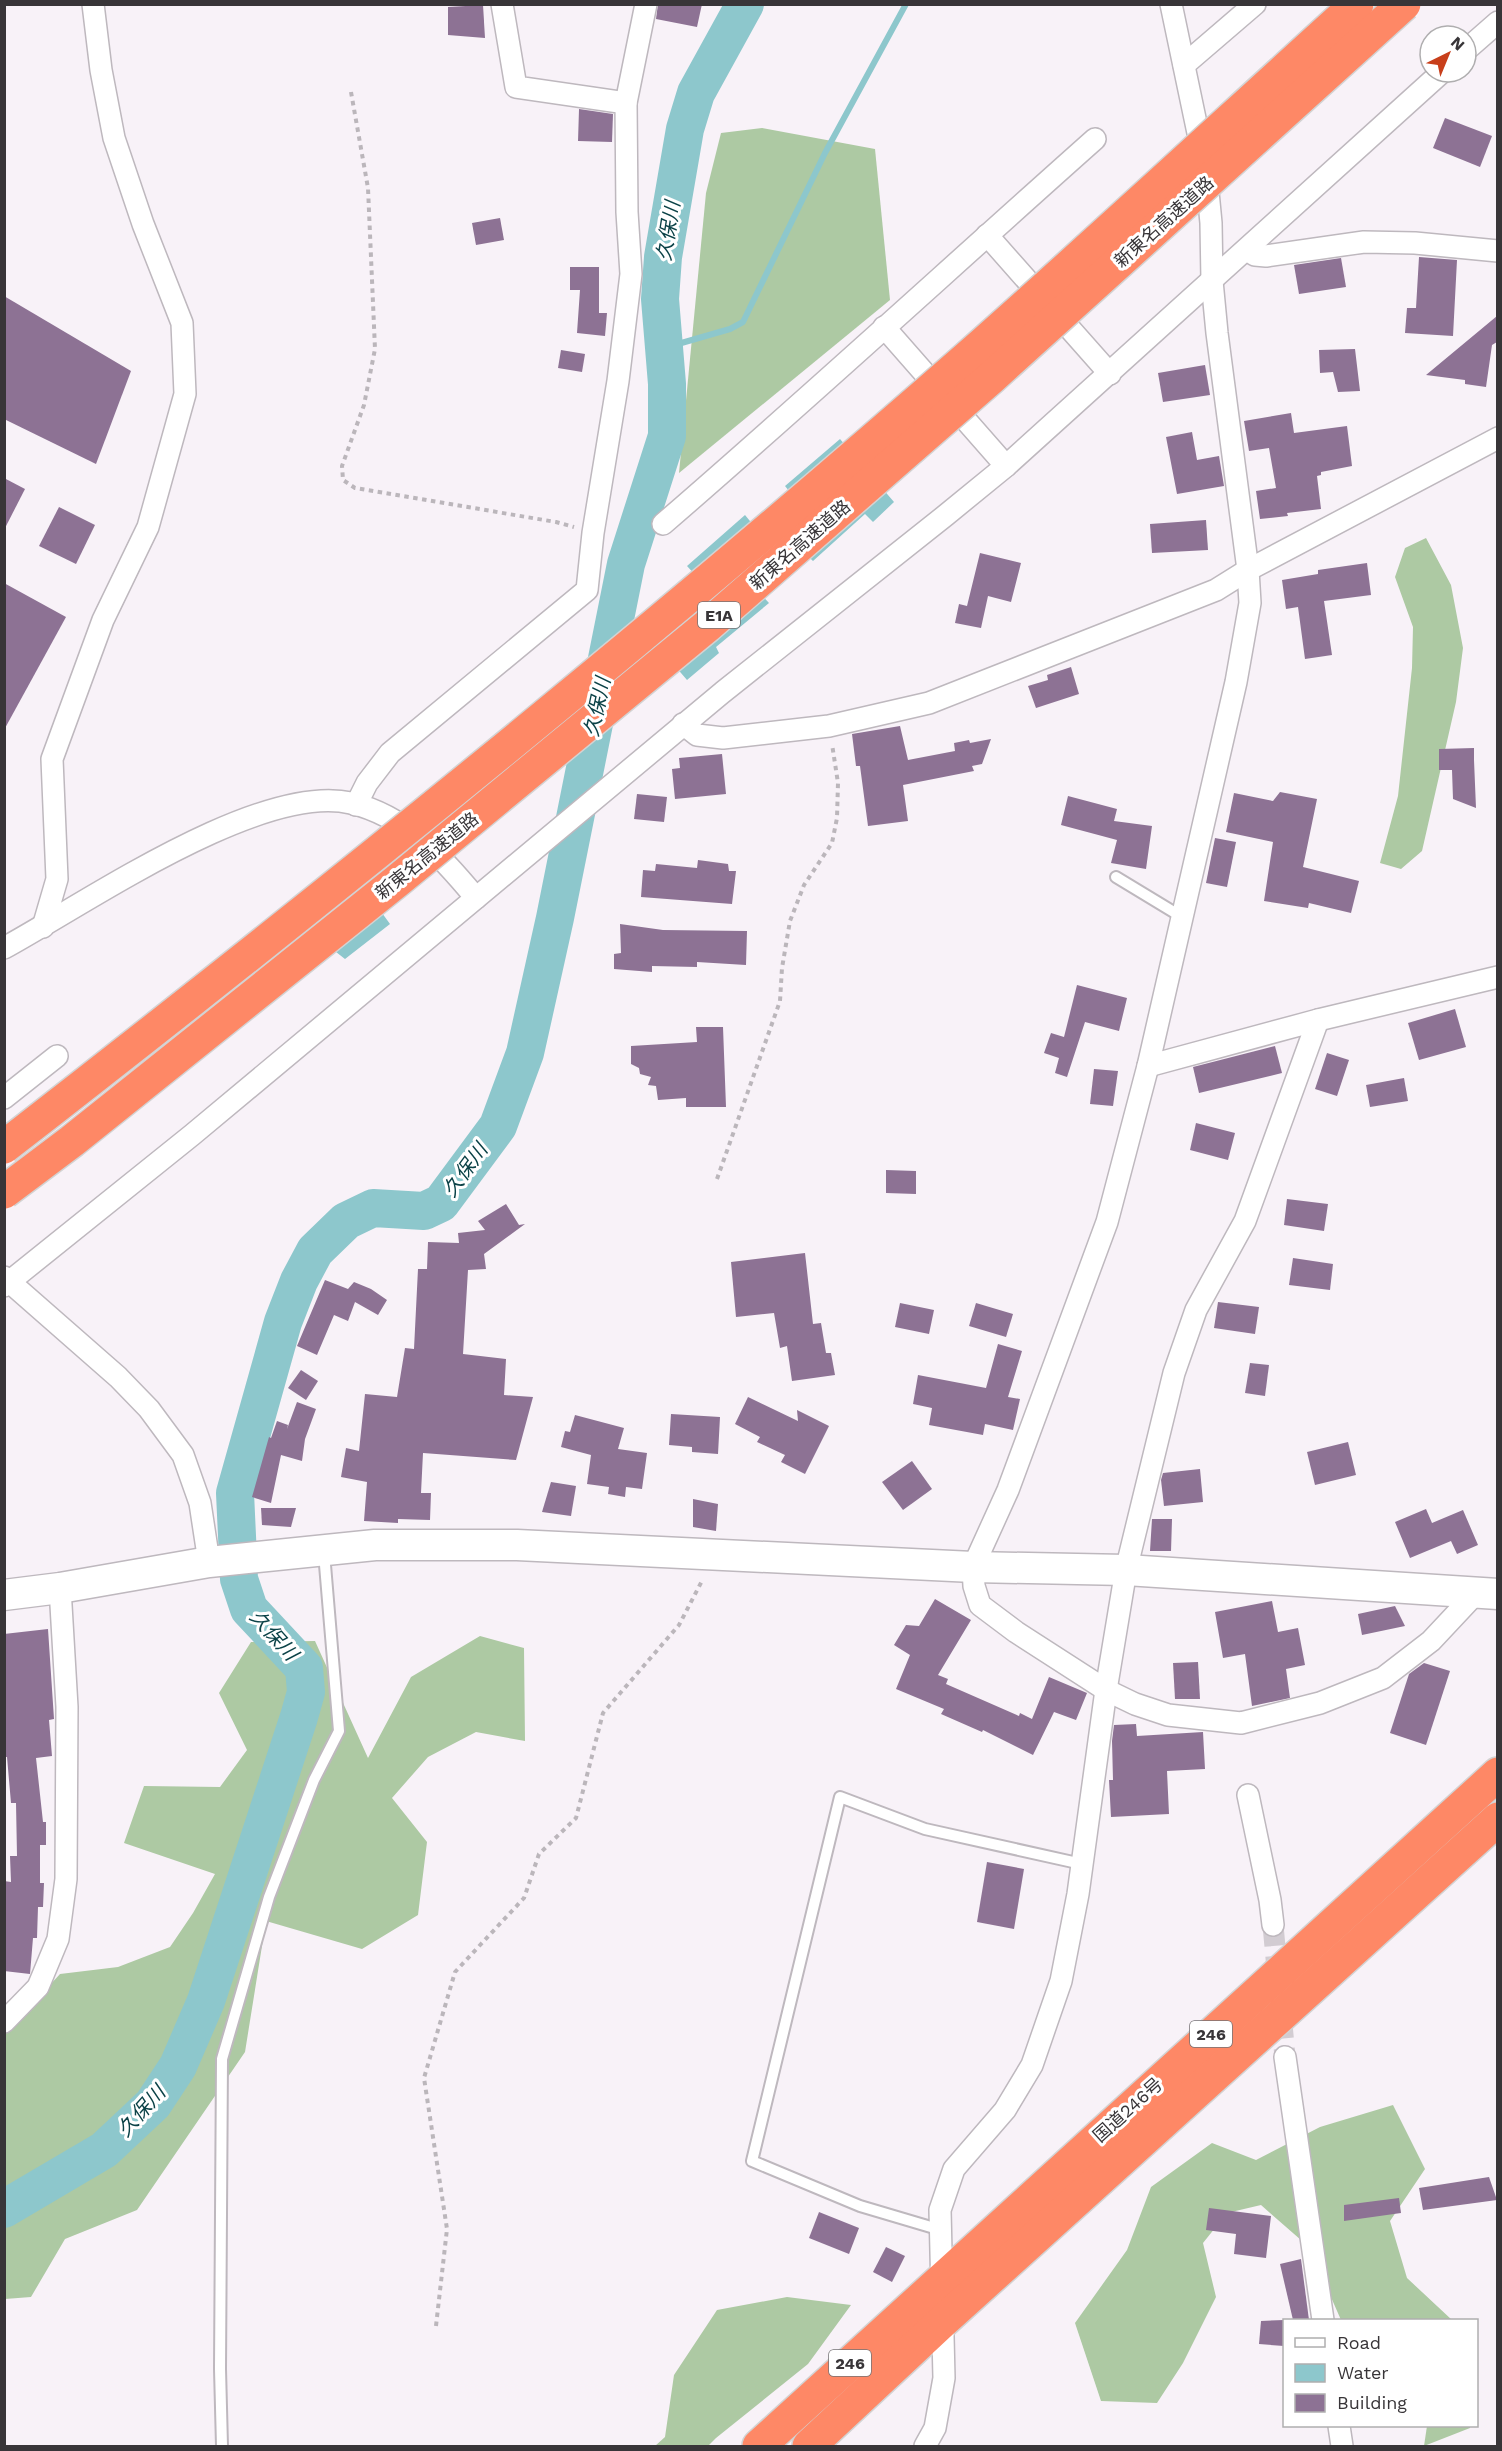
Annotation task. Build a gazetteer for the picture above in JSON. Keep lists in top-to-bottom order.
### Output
{
  "streets": {
    "highway": [
      "新東名高速道路",
      "E1A",
      "246",
      "国道246号"
    ]
  },
  "water": ["久保川"],
  "legend": ["Road", "Water", "Building"],
  "north": "top right"
}
